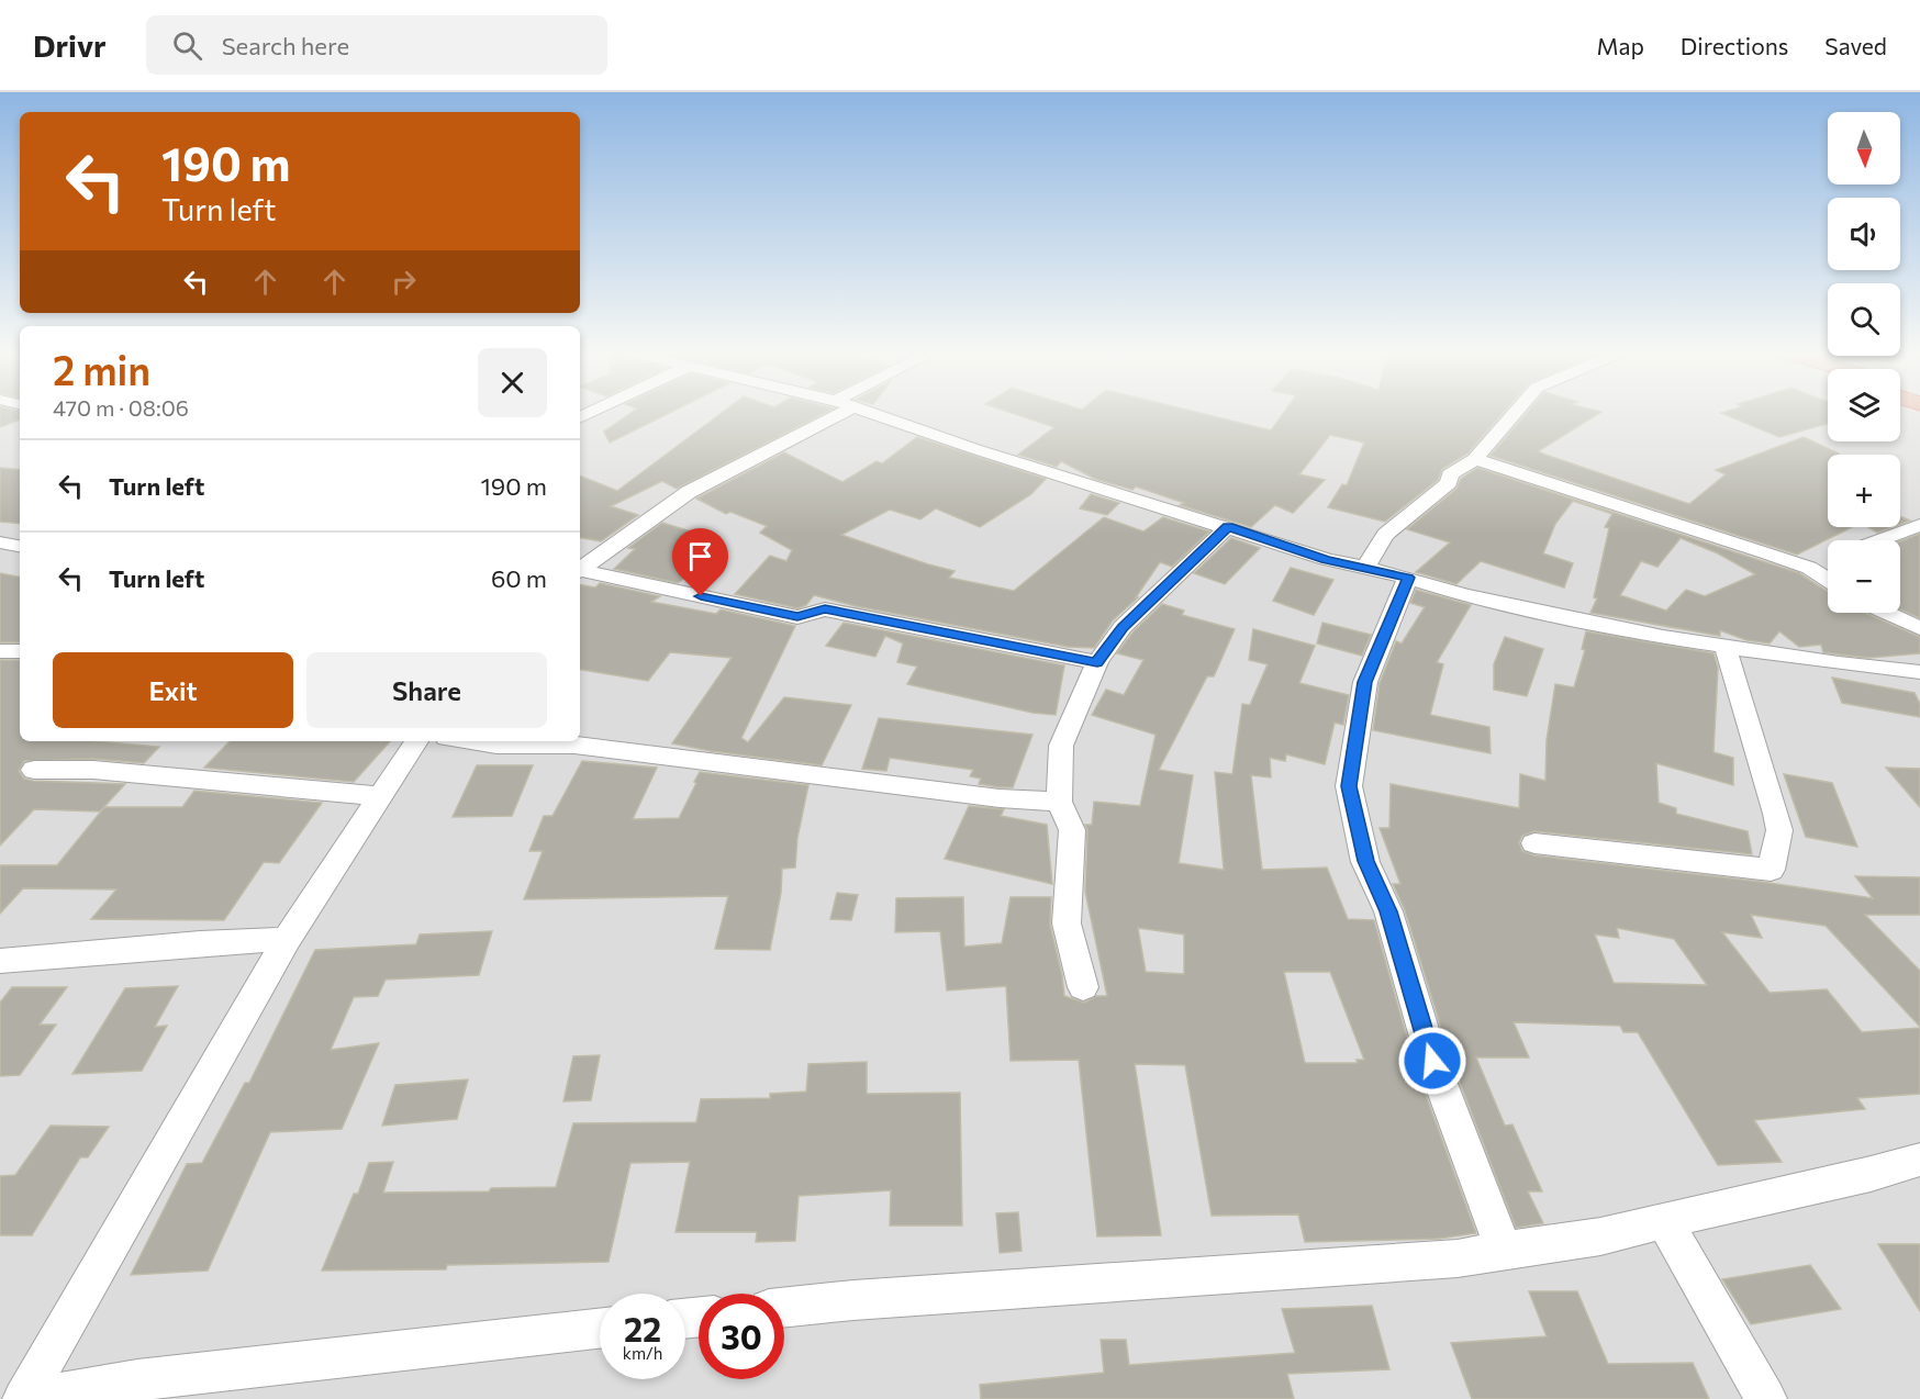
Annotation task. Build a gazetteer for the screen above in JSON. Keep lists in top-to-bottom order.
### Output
{
  "north": "bottom",
  "page": {
    "header": "Drivr",
    "search": "Search here",
    "nav": ["Map", "Directions", "Saved"],
    "map_buttons": ["+", "−"],
    "turn": ["190 m", "Turn left"],
    "heading": ["2 min", "470 m · 08:06"],
    "list": [
      {
        "name": "Turn left",
        "value": "190 m"
      },
      {
        "name": "Turn left",
        "value": "60 m"
      }
    ],
    "buttons": ["Exit", "Share"],
    "speed": "22 km/h",
    "limit": "30"
  }
}
